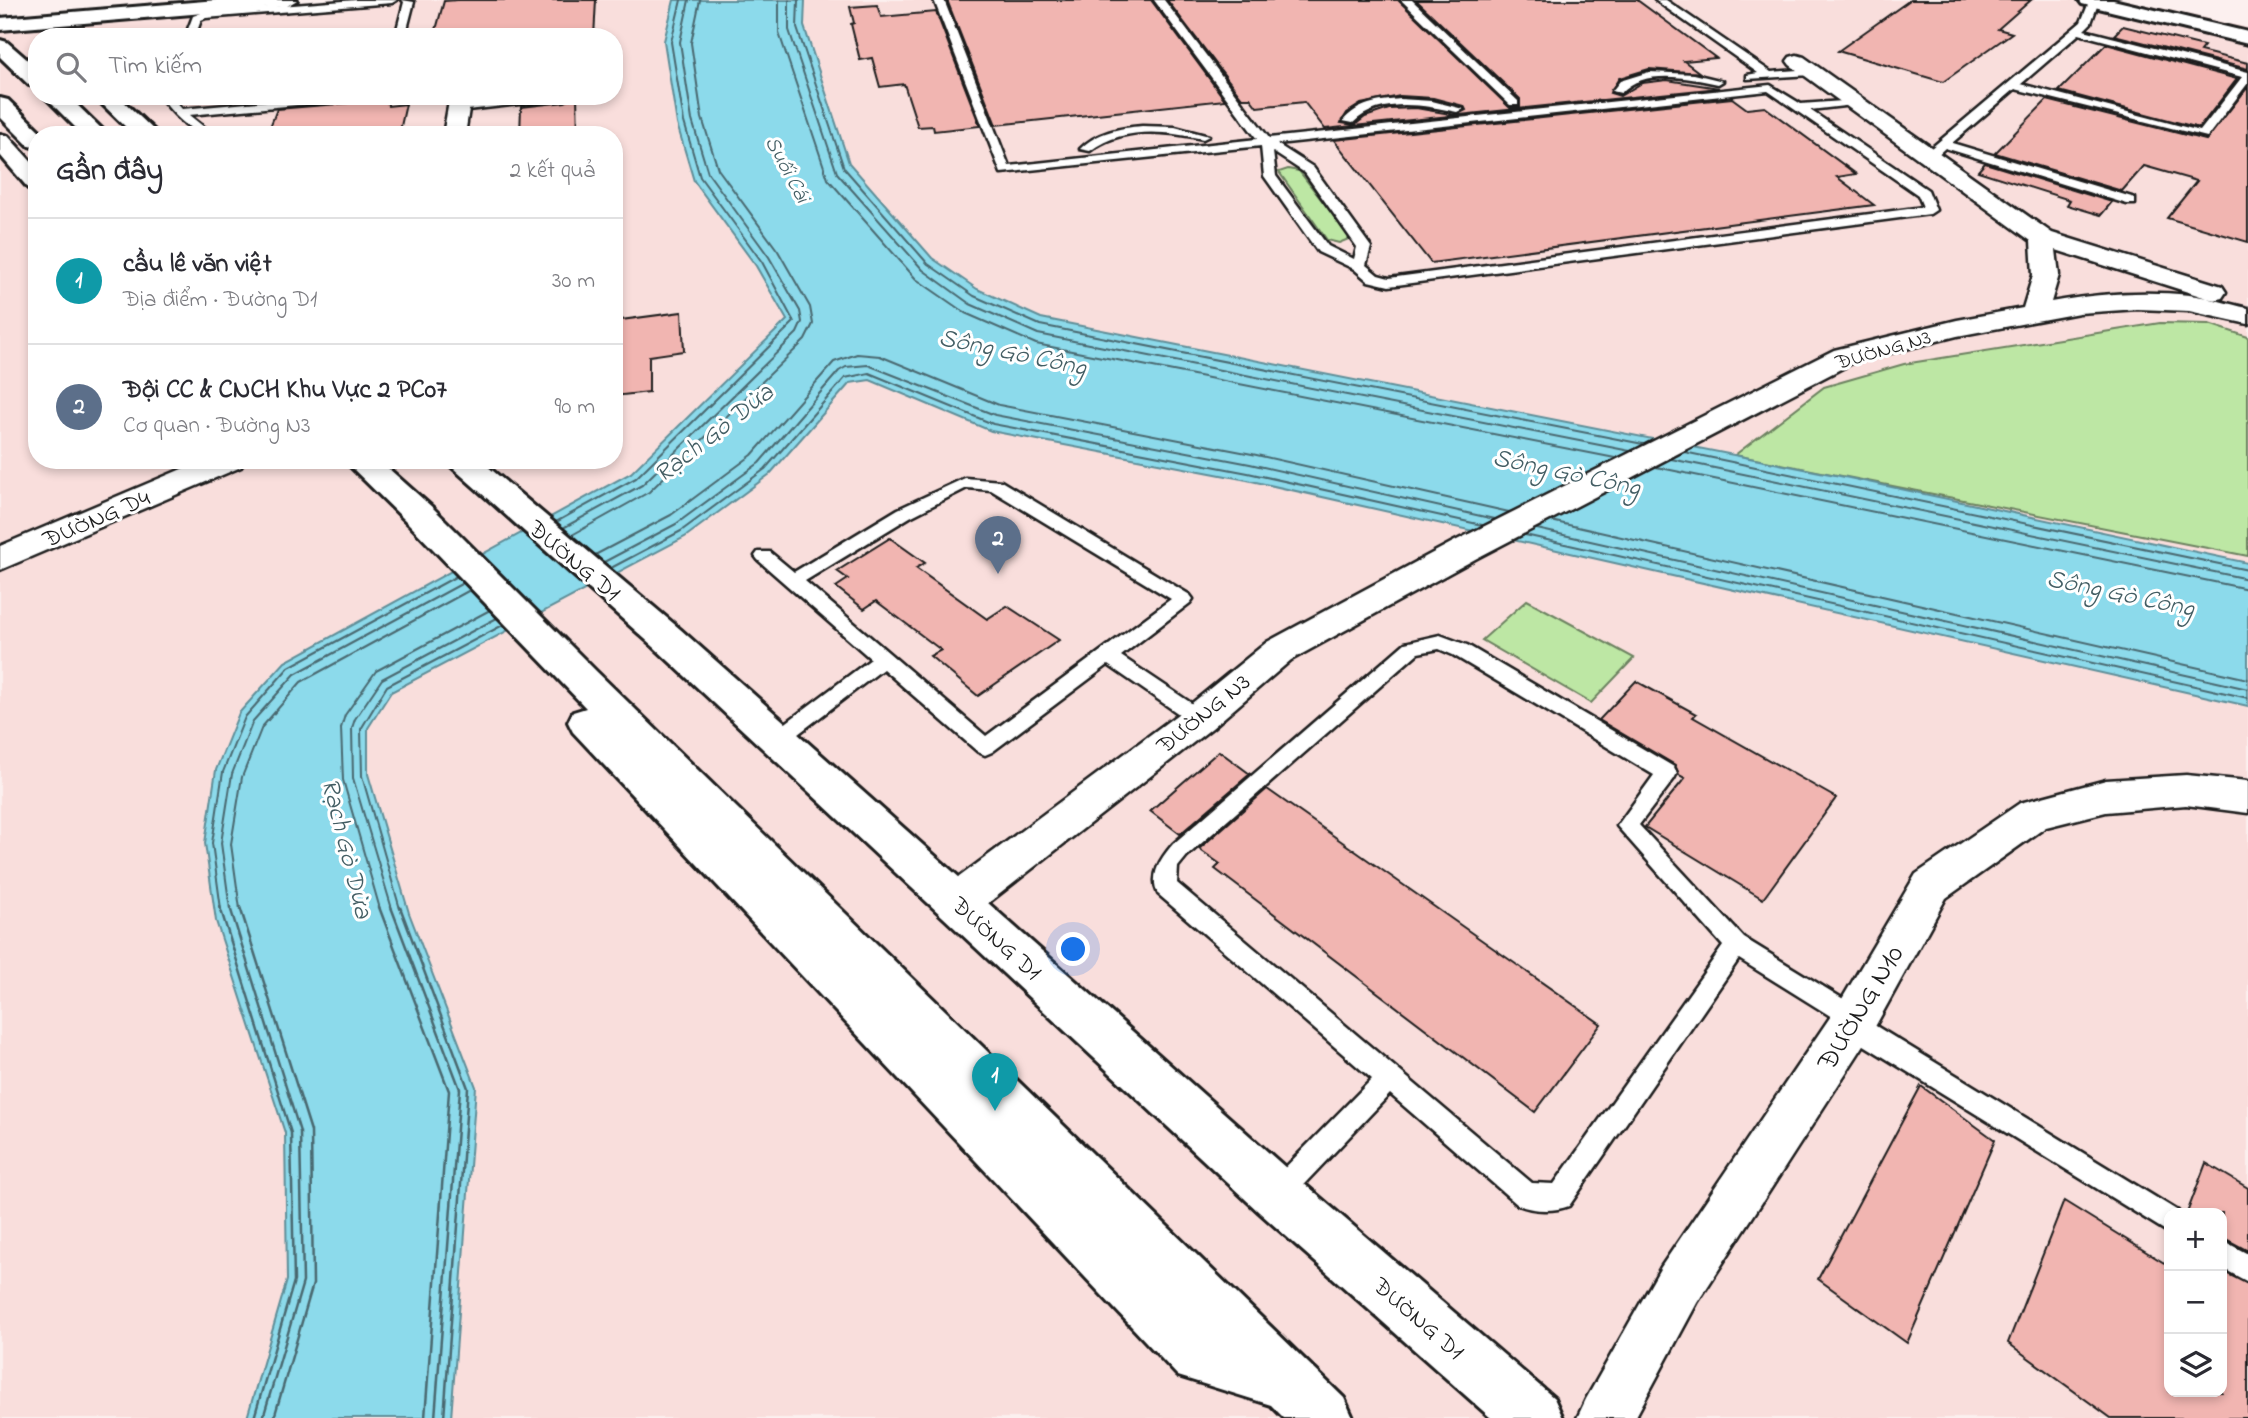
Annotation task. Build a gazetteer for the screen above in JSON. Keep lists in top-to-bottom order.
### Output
{
  "streets": {
    "main road": ["ĐƯỜNG D1"],
    "street": ["ĐƯỜNG N3", "ĐƯỜNG D4", "ĐƯỜNG N10"]
  },
  "crossings": [
    ["ĐƯỜNG N3", "ĐƯỜNG D1"]
  ],
  "water": ["Suối Cái", "Sông Gò Công", "Rạch Gò Dừa"],
  "page": {
    "search": "Tìm kiếm",
    "heading": ["Gần đây", "2 kết quả"],
    "list": [
      {
        "mark": "1",
        "name": "cầu lê văn việt",
        "note": "Địa điểm · Đường D1",
        "value": "30 m"
      },
      {
        "mark": "2",
        "name": "Đội CC & CNCH Khu Vực 2 PC07",
        "note": "Cơ quan · Đường N3",
        "value": "90 m"
      }
    ],
    "pins": ["2", "1"],
    "map_buttons": ["+", "−"]
  }
}
